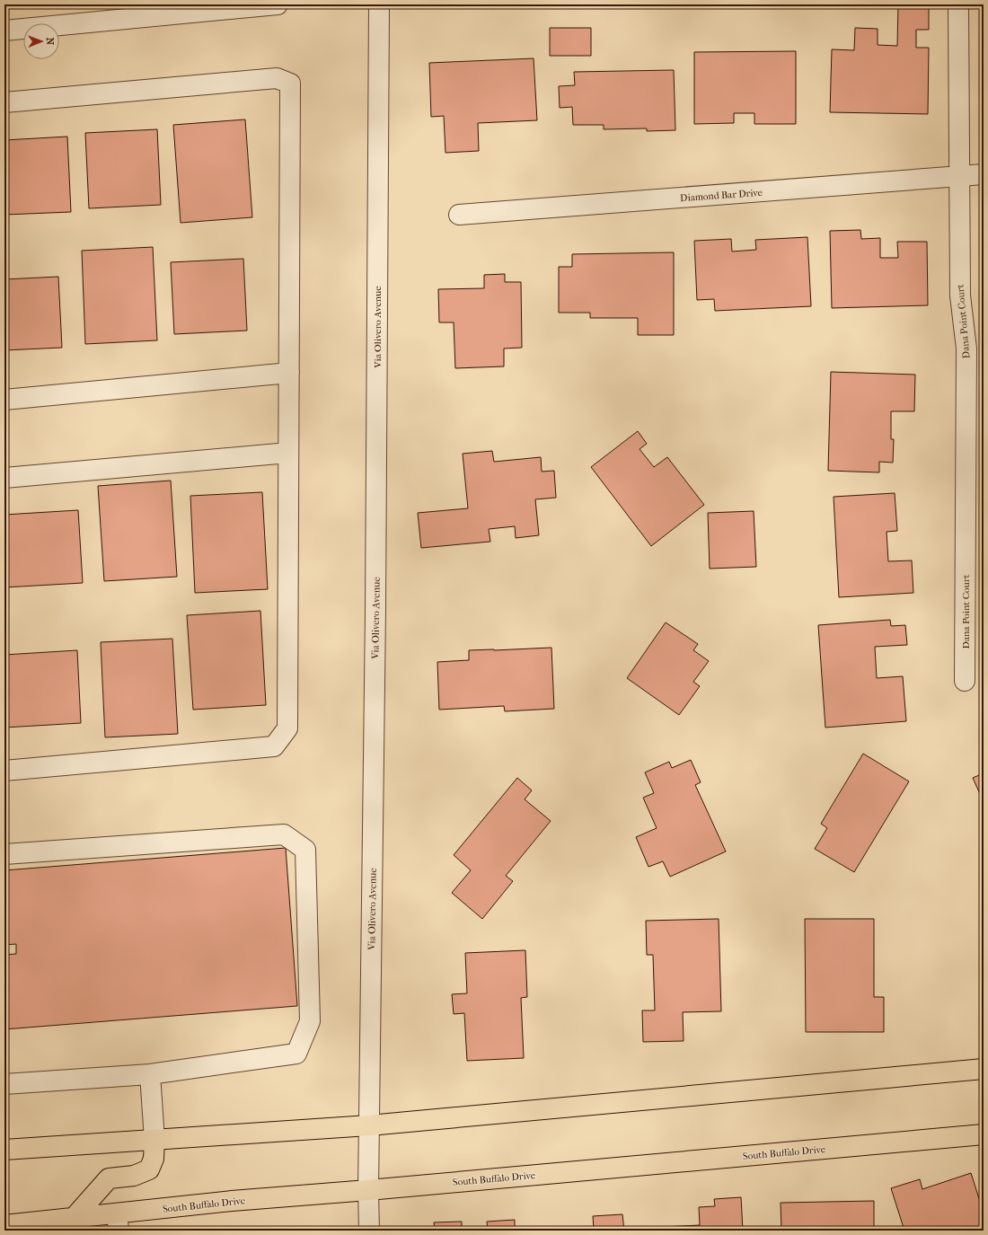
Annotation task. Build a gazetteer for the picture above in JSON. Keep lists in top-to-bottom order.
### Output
{
  "streets": {
    "main road": ["South Buffalo Drive"],
    "street": ["Diamond Bar Drive", "Dana Point Court", "Via Olivero Avenue"]
  },
  "crossings": [
    ["Diamond Bar Drive", "Dana Point Court"],
    ["Via Olivero Avenue", "South Buffalo Drive"]
  ],
  "north": "right"
}
